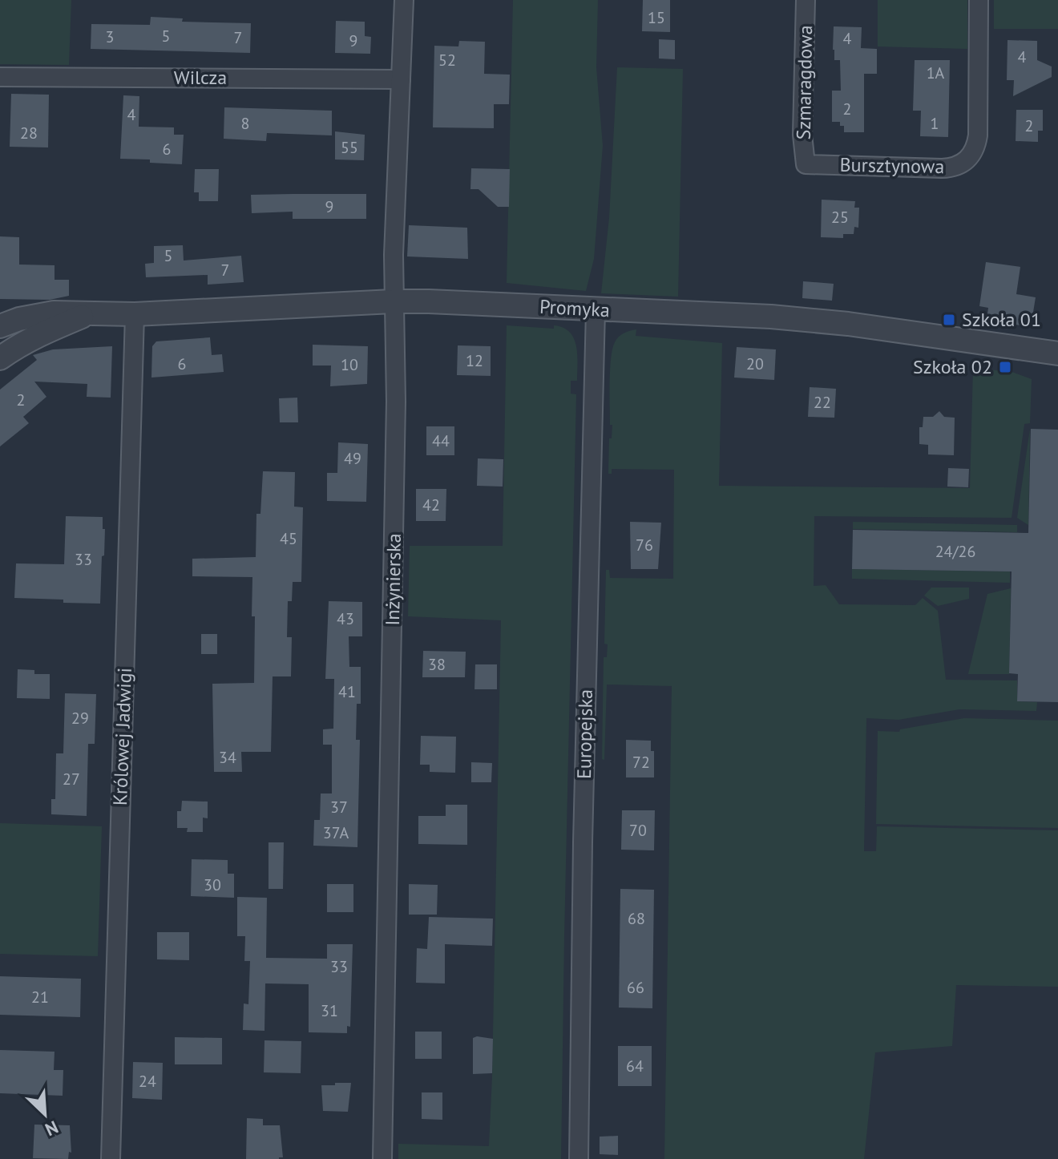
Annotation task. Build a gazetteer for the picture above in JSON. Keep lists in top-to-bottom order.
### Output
{
  "streets": {
    "street": [
      "Wilcza",
      "Szmaragdowa",
      "Bursztynowa",
      "Promyka",
      "Inżynierska",
      "Europejska",
      "Królowej Jadwigi"
    ]
  },
  "crossings": [
    ["Wilcza", "Inżynierska"],
    ["Szmaragdowa", "Bursztynowa"],
    ["Promyka", "Inżynierska"],
    ["Promyka", "Europejska"],
    ["Promyka", "Królowej Jadwigi"]
  ],
  "places": {
    "transit": ["Szkoła 01", "Szkoła 02"]
  },
  "house_numbers": [
    "15",
    "5",
    "3",
    "7",
    "4",
    "9",
    "4",
    "52",
    "1A",
    "2",
    "4",
    "8",
    "1",
    "2",
    "28",
    "55",
    "6",
    "9",
    "25",
    "5",
    "7",
    "12",
    "6",
    "20",
    "10",
    "2",
    "22",
    "44",
    "49",
    "42",
    "45",
    "76",
    "24/26",
    "33",
    "43",
    "38",
    "41",
    "29",
    "34",
    "72",
    "27",
    "37",
    "70",
    "37A",
    "30",
    "68",
    "33",
    "66",
    "21",
    "31",
    "64",
    "24"
  ],
  "north": "bottom right"
}
